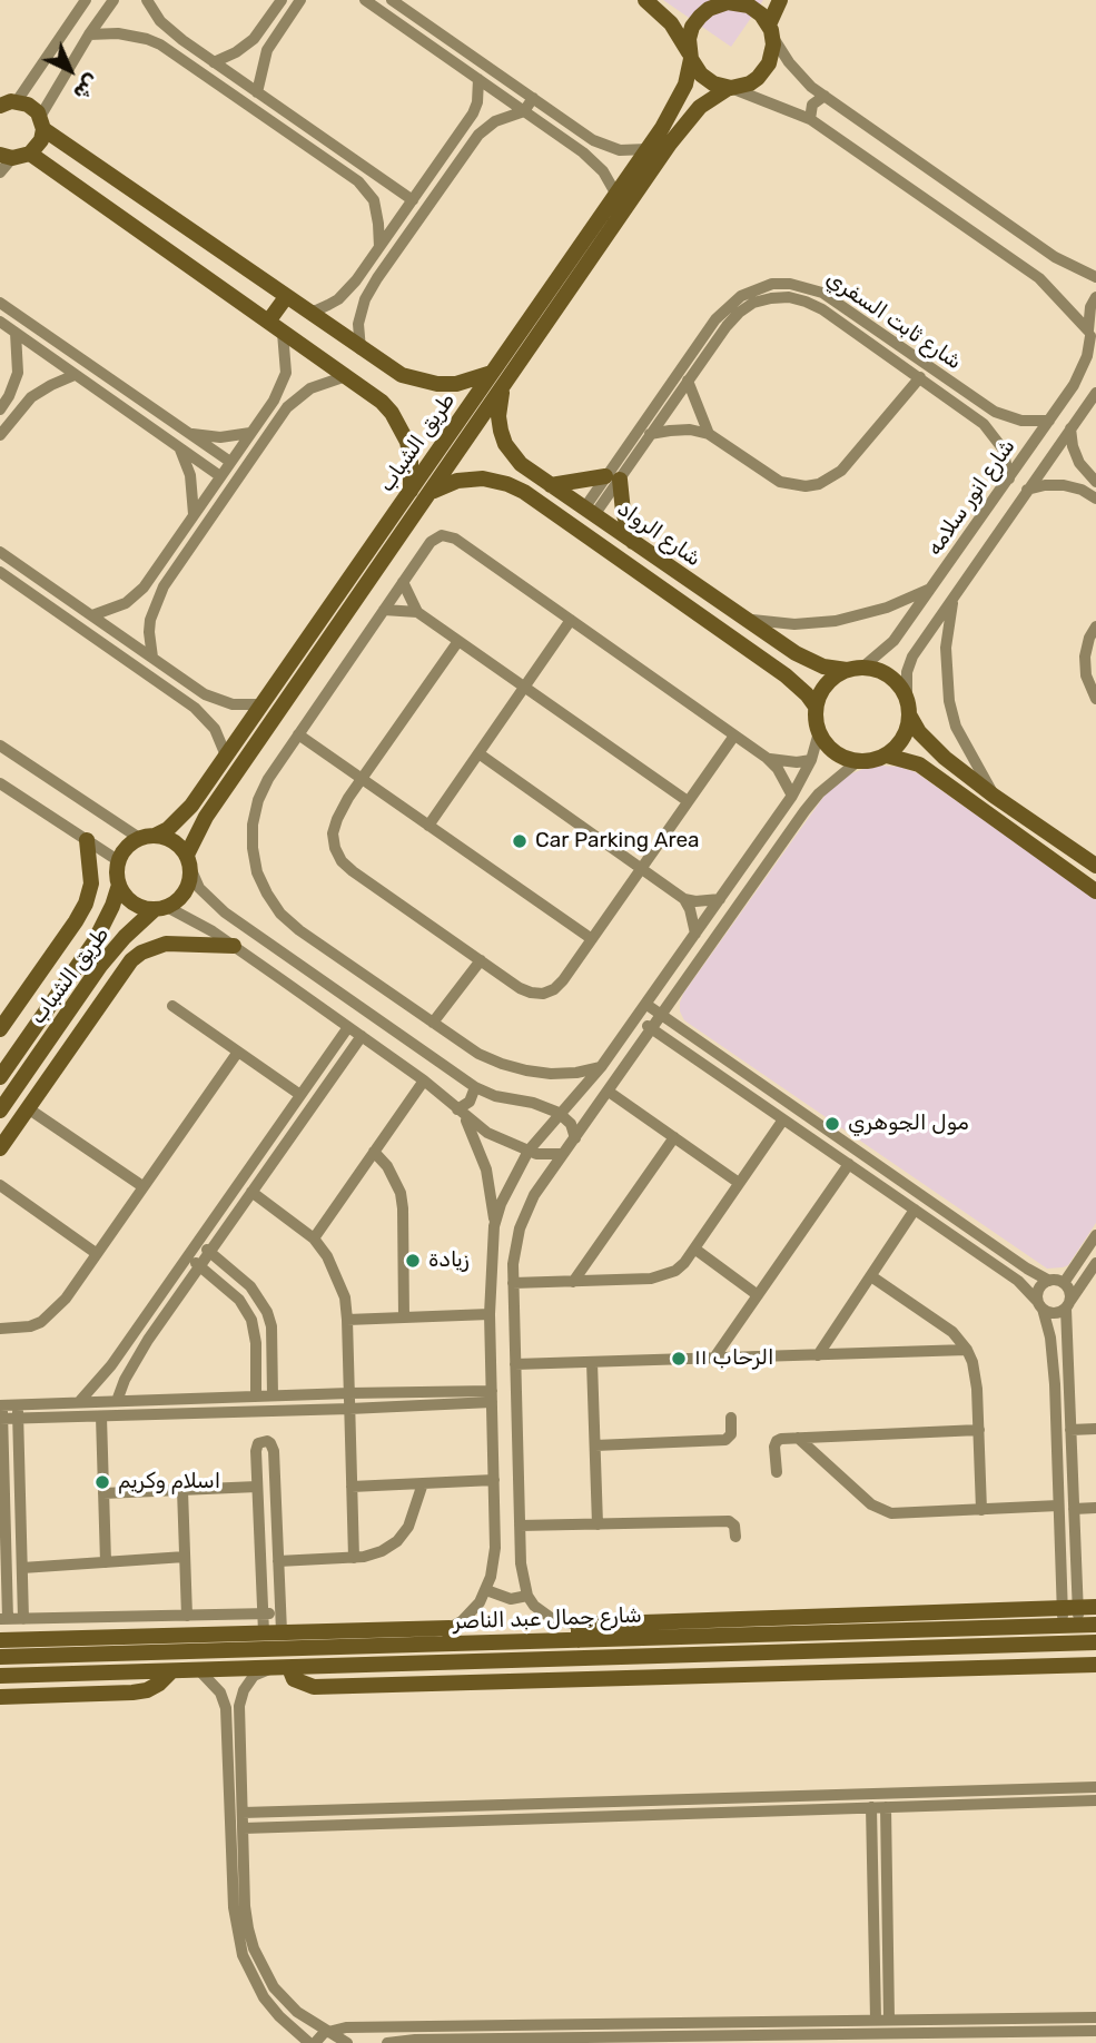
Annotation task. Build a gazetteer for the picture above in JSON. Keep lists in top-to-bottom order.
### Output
{
  "streets": {
    "street": [
      "شارع ثابت السفري",
      "طريق الشباب",
      "شارع انور سلامه",
      "شارع الرواد",
      "شارع جمال عبد الناصر"
    ]
  },
  "crossings": [
    ["شارع ثابت السفري", "شارع انور سلامه"],
    ["شارع ثابت السفري", "شارع الرواد"],
    ["طريق الشباب", "شارع الرواد"],
    ["شارع انور سلامه", "شارع الرواد"]
  ],
  "places": [
    "Car Parking Area",
    "مول الجوهري",
    "زيادة",
    "الرحاب ١١",
    "اسلام وكريم"
  ],
  "north": "bottom right"
}
